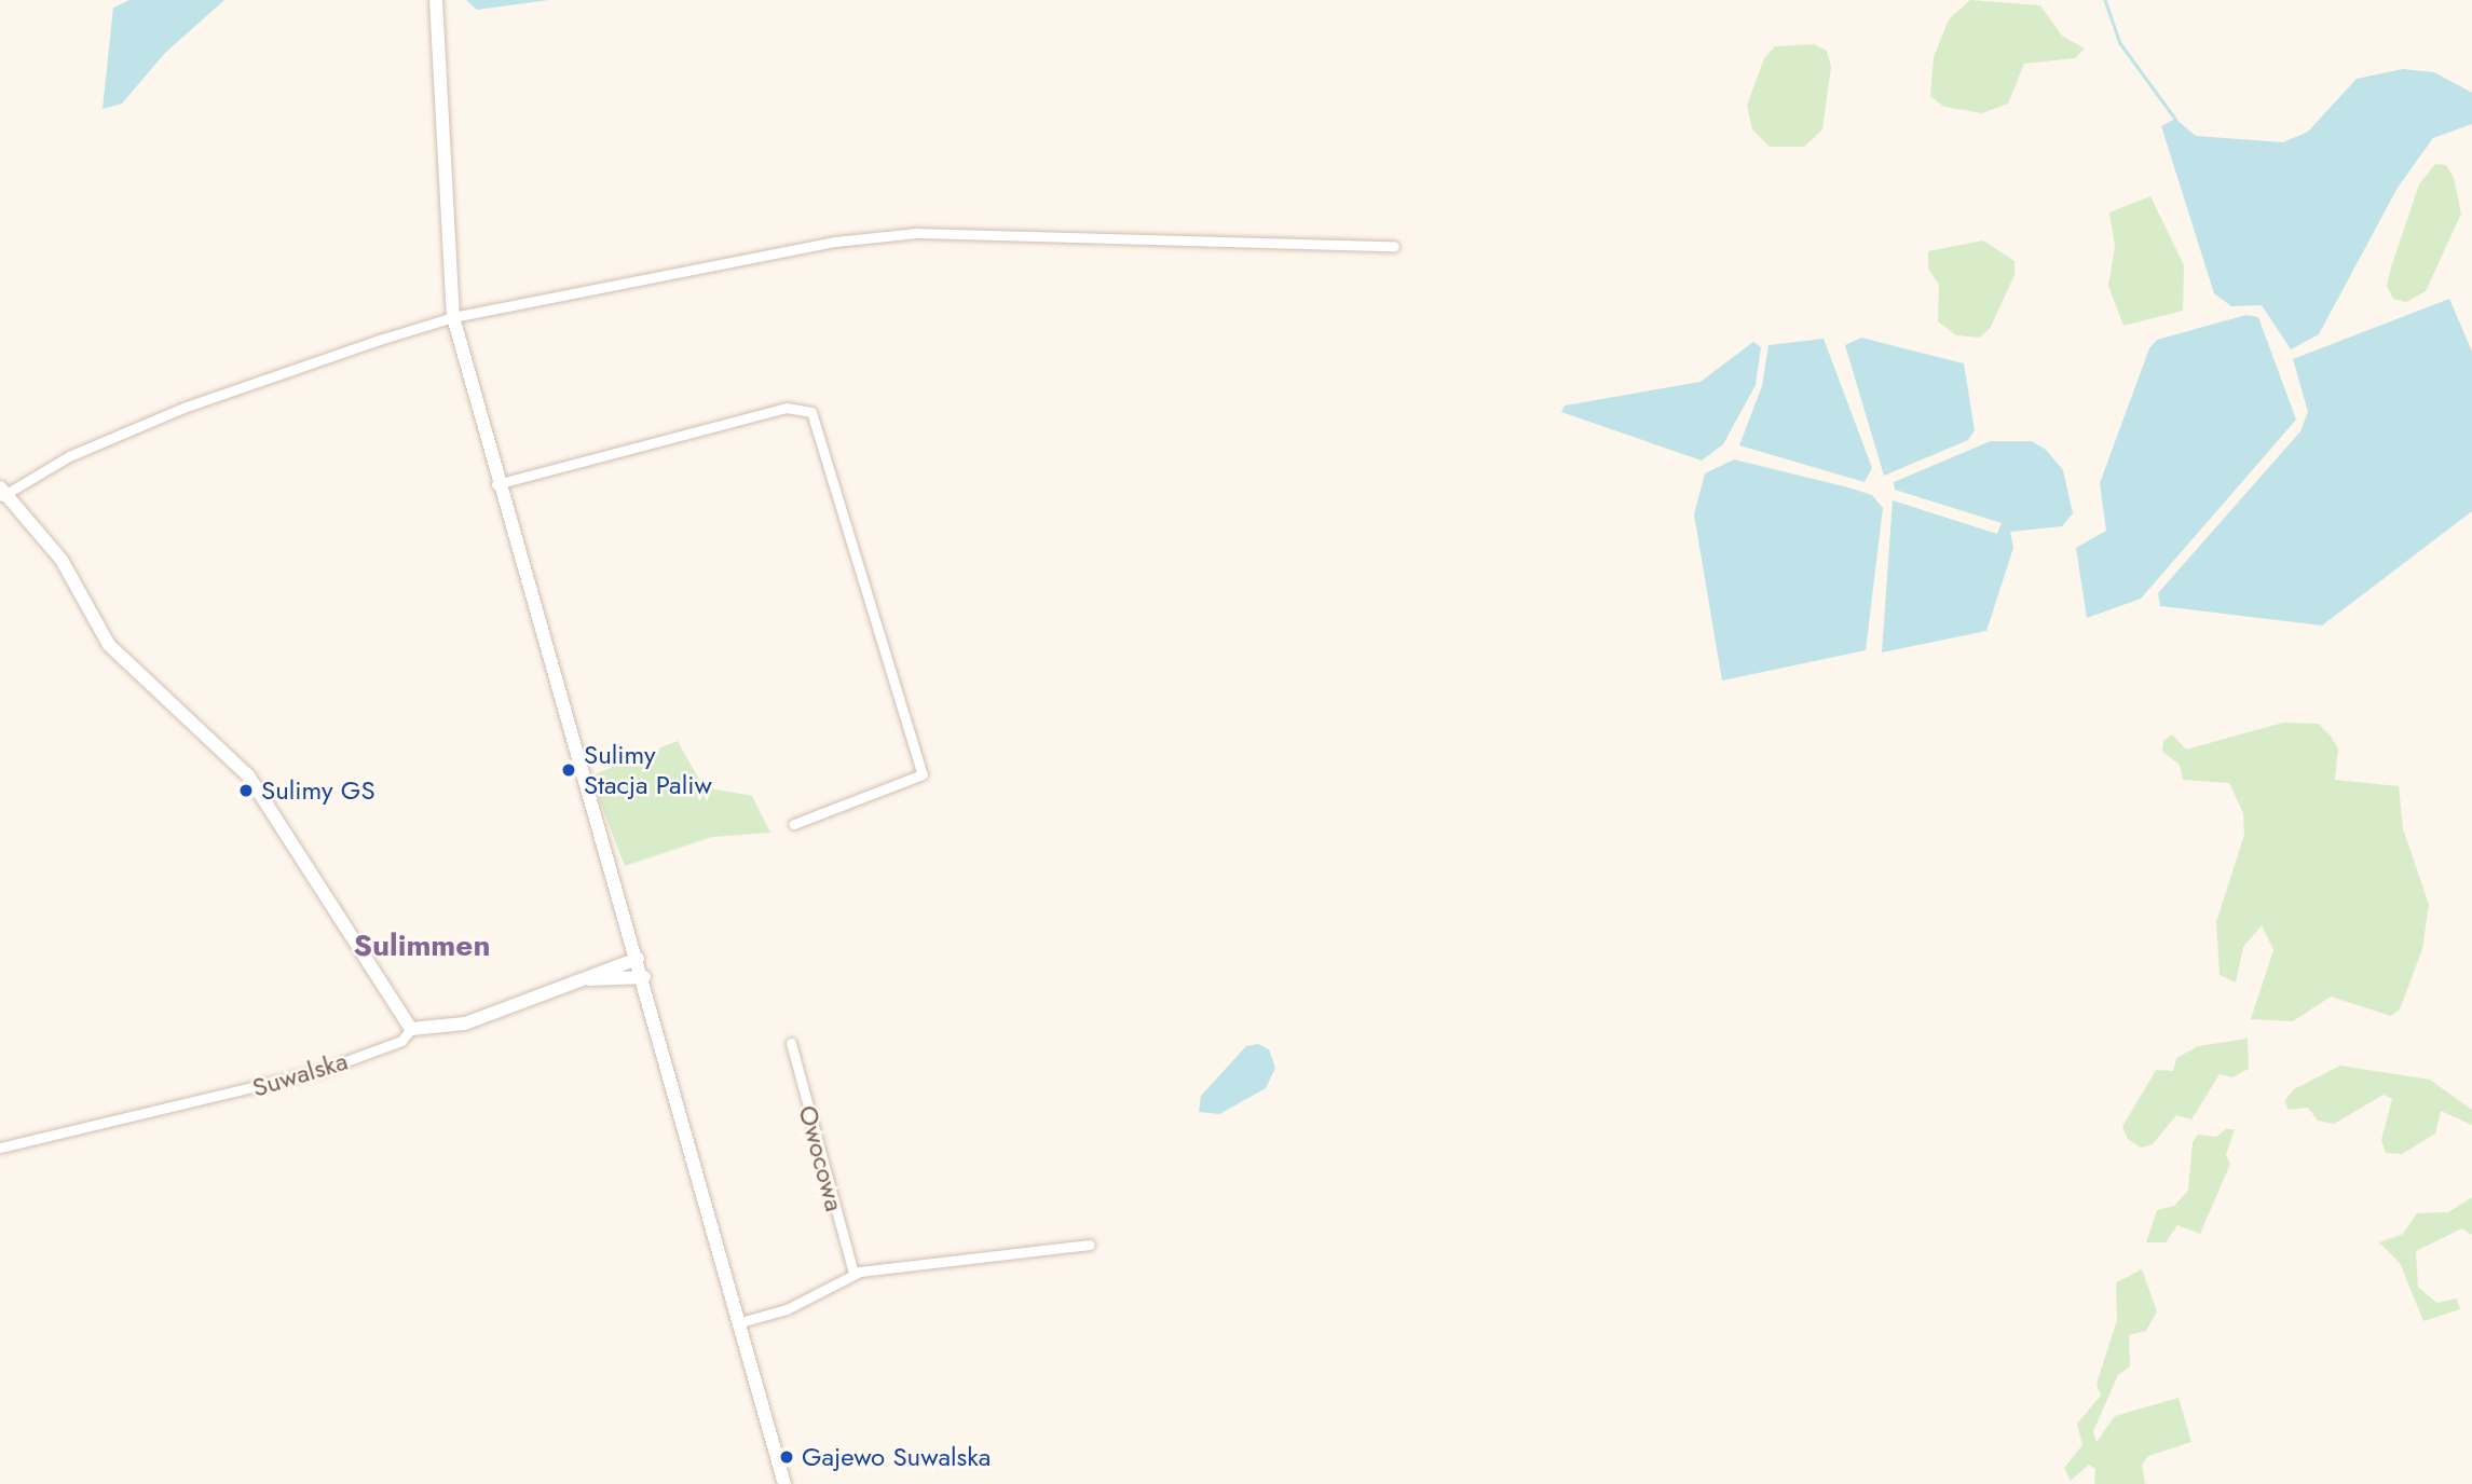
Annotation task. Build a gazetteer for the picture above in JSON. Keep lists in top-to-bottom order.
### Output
{
  "streets": {
    "street": ["Suwalska", "Owocowa"]
  },
  "districts": ["Sulimmen"],
  "places": ["Sulimy Stacja Paliw", "Sulimy GS", "Gajewo Suwalska"]
}
